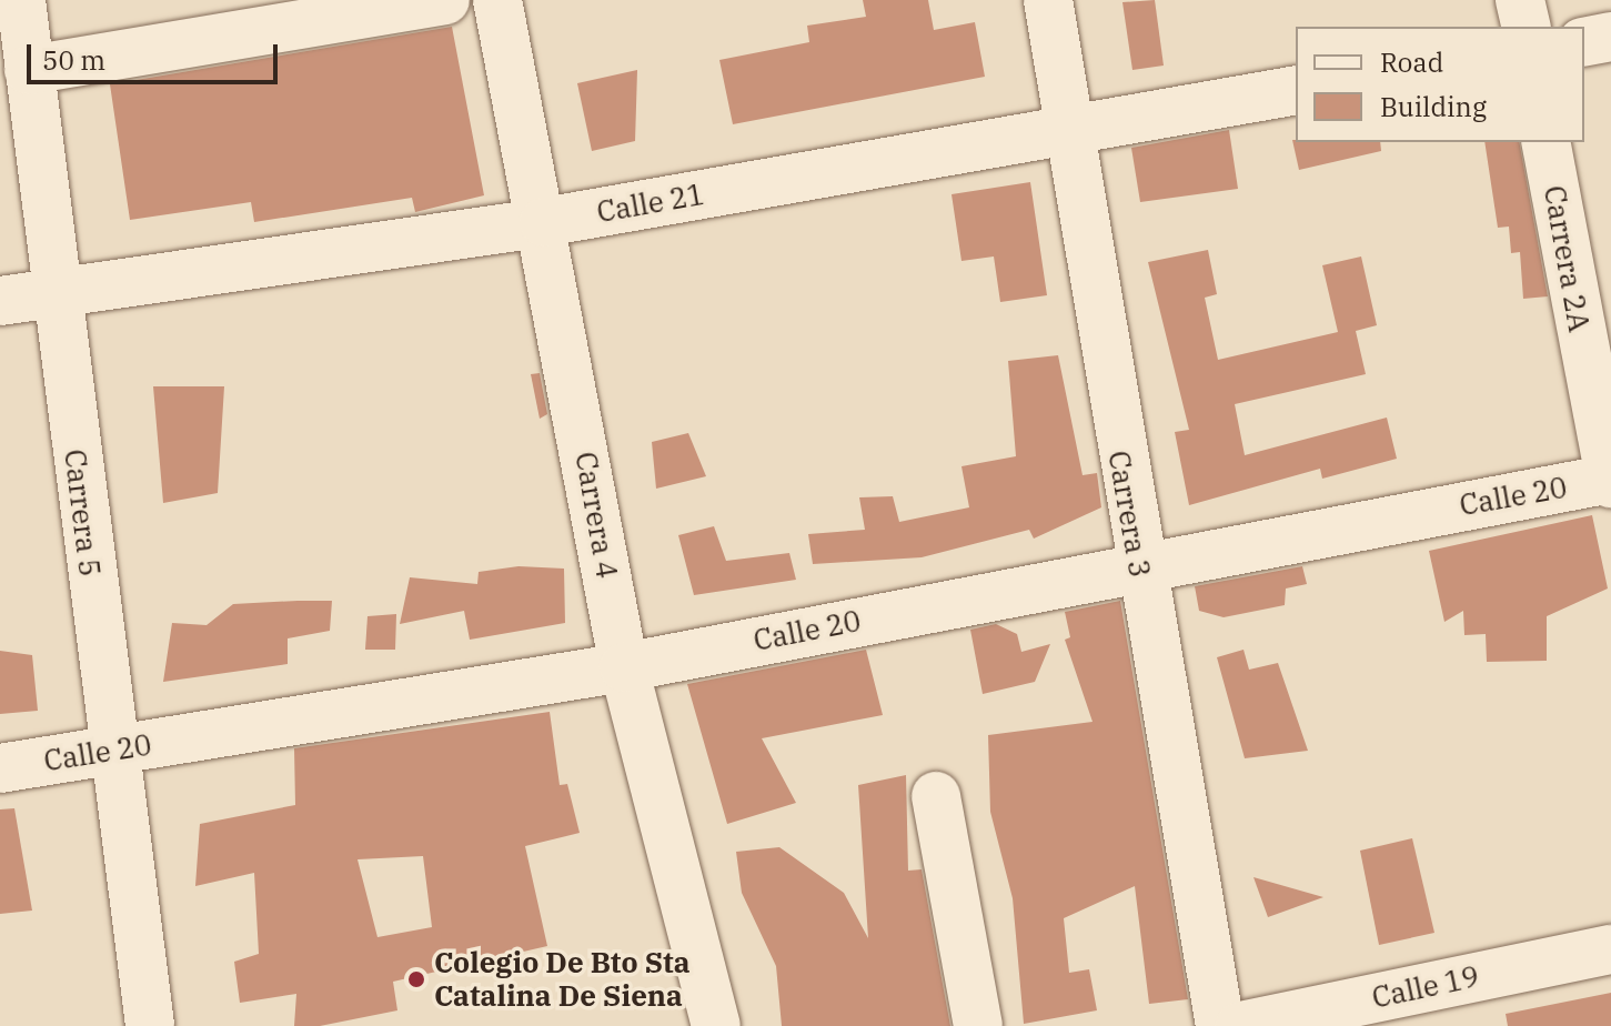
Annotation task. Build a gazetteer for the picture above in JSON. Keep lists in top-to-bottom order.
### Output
{
  "streets": {
    "street": [
      "Calle 21",
      "Carrera 2A",
      "Calle 20",
      "Carrera 5",
      "Carrera 3",
      "Carrera 4",
      "Calle 19"
    ]
  },
  "crossings": [
    ["Calle 21", "Carrera 5"],
    ["Calle 21", "Carrera 3"],
    ["Calle 21", "Carrera 4"],
    ["Carrera 2A", "Calle 20"],
    ["Calle 20", "Carrera 5"],
    ["Calle 20", "Carrera 3"],
    ["Calle 20", "Carrera 4"]
  ],
  "places": ["Colegio De Bto Sta Catalina De Siena"],
  "legend": ["Road", "Building"],
  "scale_bar": "50 m"
}
